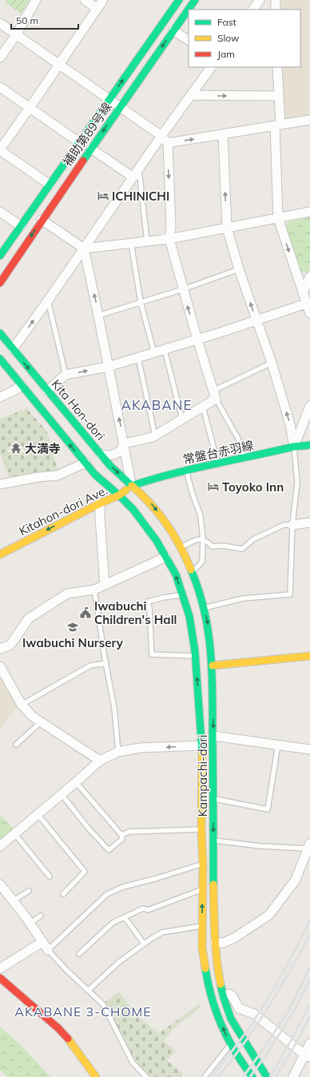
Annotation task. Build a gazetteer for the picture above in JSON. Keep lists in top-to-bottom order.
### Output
{
  "streets": {
    "main road": [
      "補助第89号線",
      "Kita Hon-dori",
      "常盤台赤羽線",
      "Kitahon-dori Ave.",
      "Kampachi-dori"
    ]
  },
  "crossings": [
    ["Kita Hon-dori", "常盤台赤羽線"],
    ["Kita Hon-dori", "Kampachi-dori"],
    ["常盤台赤羽線", "Kampachi-dori"],
    ["Kitahon-dori Ave.", "Kampachi-dori"]
  ],
  "one_way": ["Kitahon-dori Ave."],
  "districts": ["AKABANE", "AKABANE 3-CHOME"],
  "places": {
    "hotel": ["ICHINICHI", "Toyoko Inn"],
    "temple": ["大満寺"],
    "public building": ["Iwabuchi Children's Hall"],
    "school or university": ["Iwabuchi Nursery"]
  },
  "legend": ["Fast", "Slow", "Jam"],
  "scale_bar": "50 m"
}
